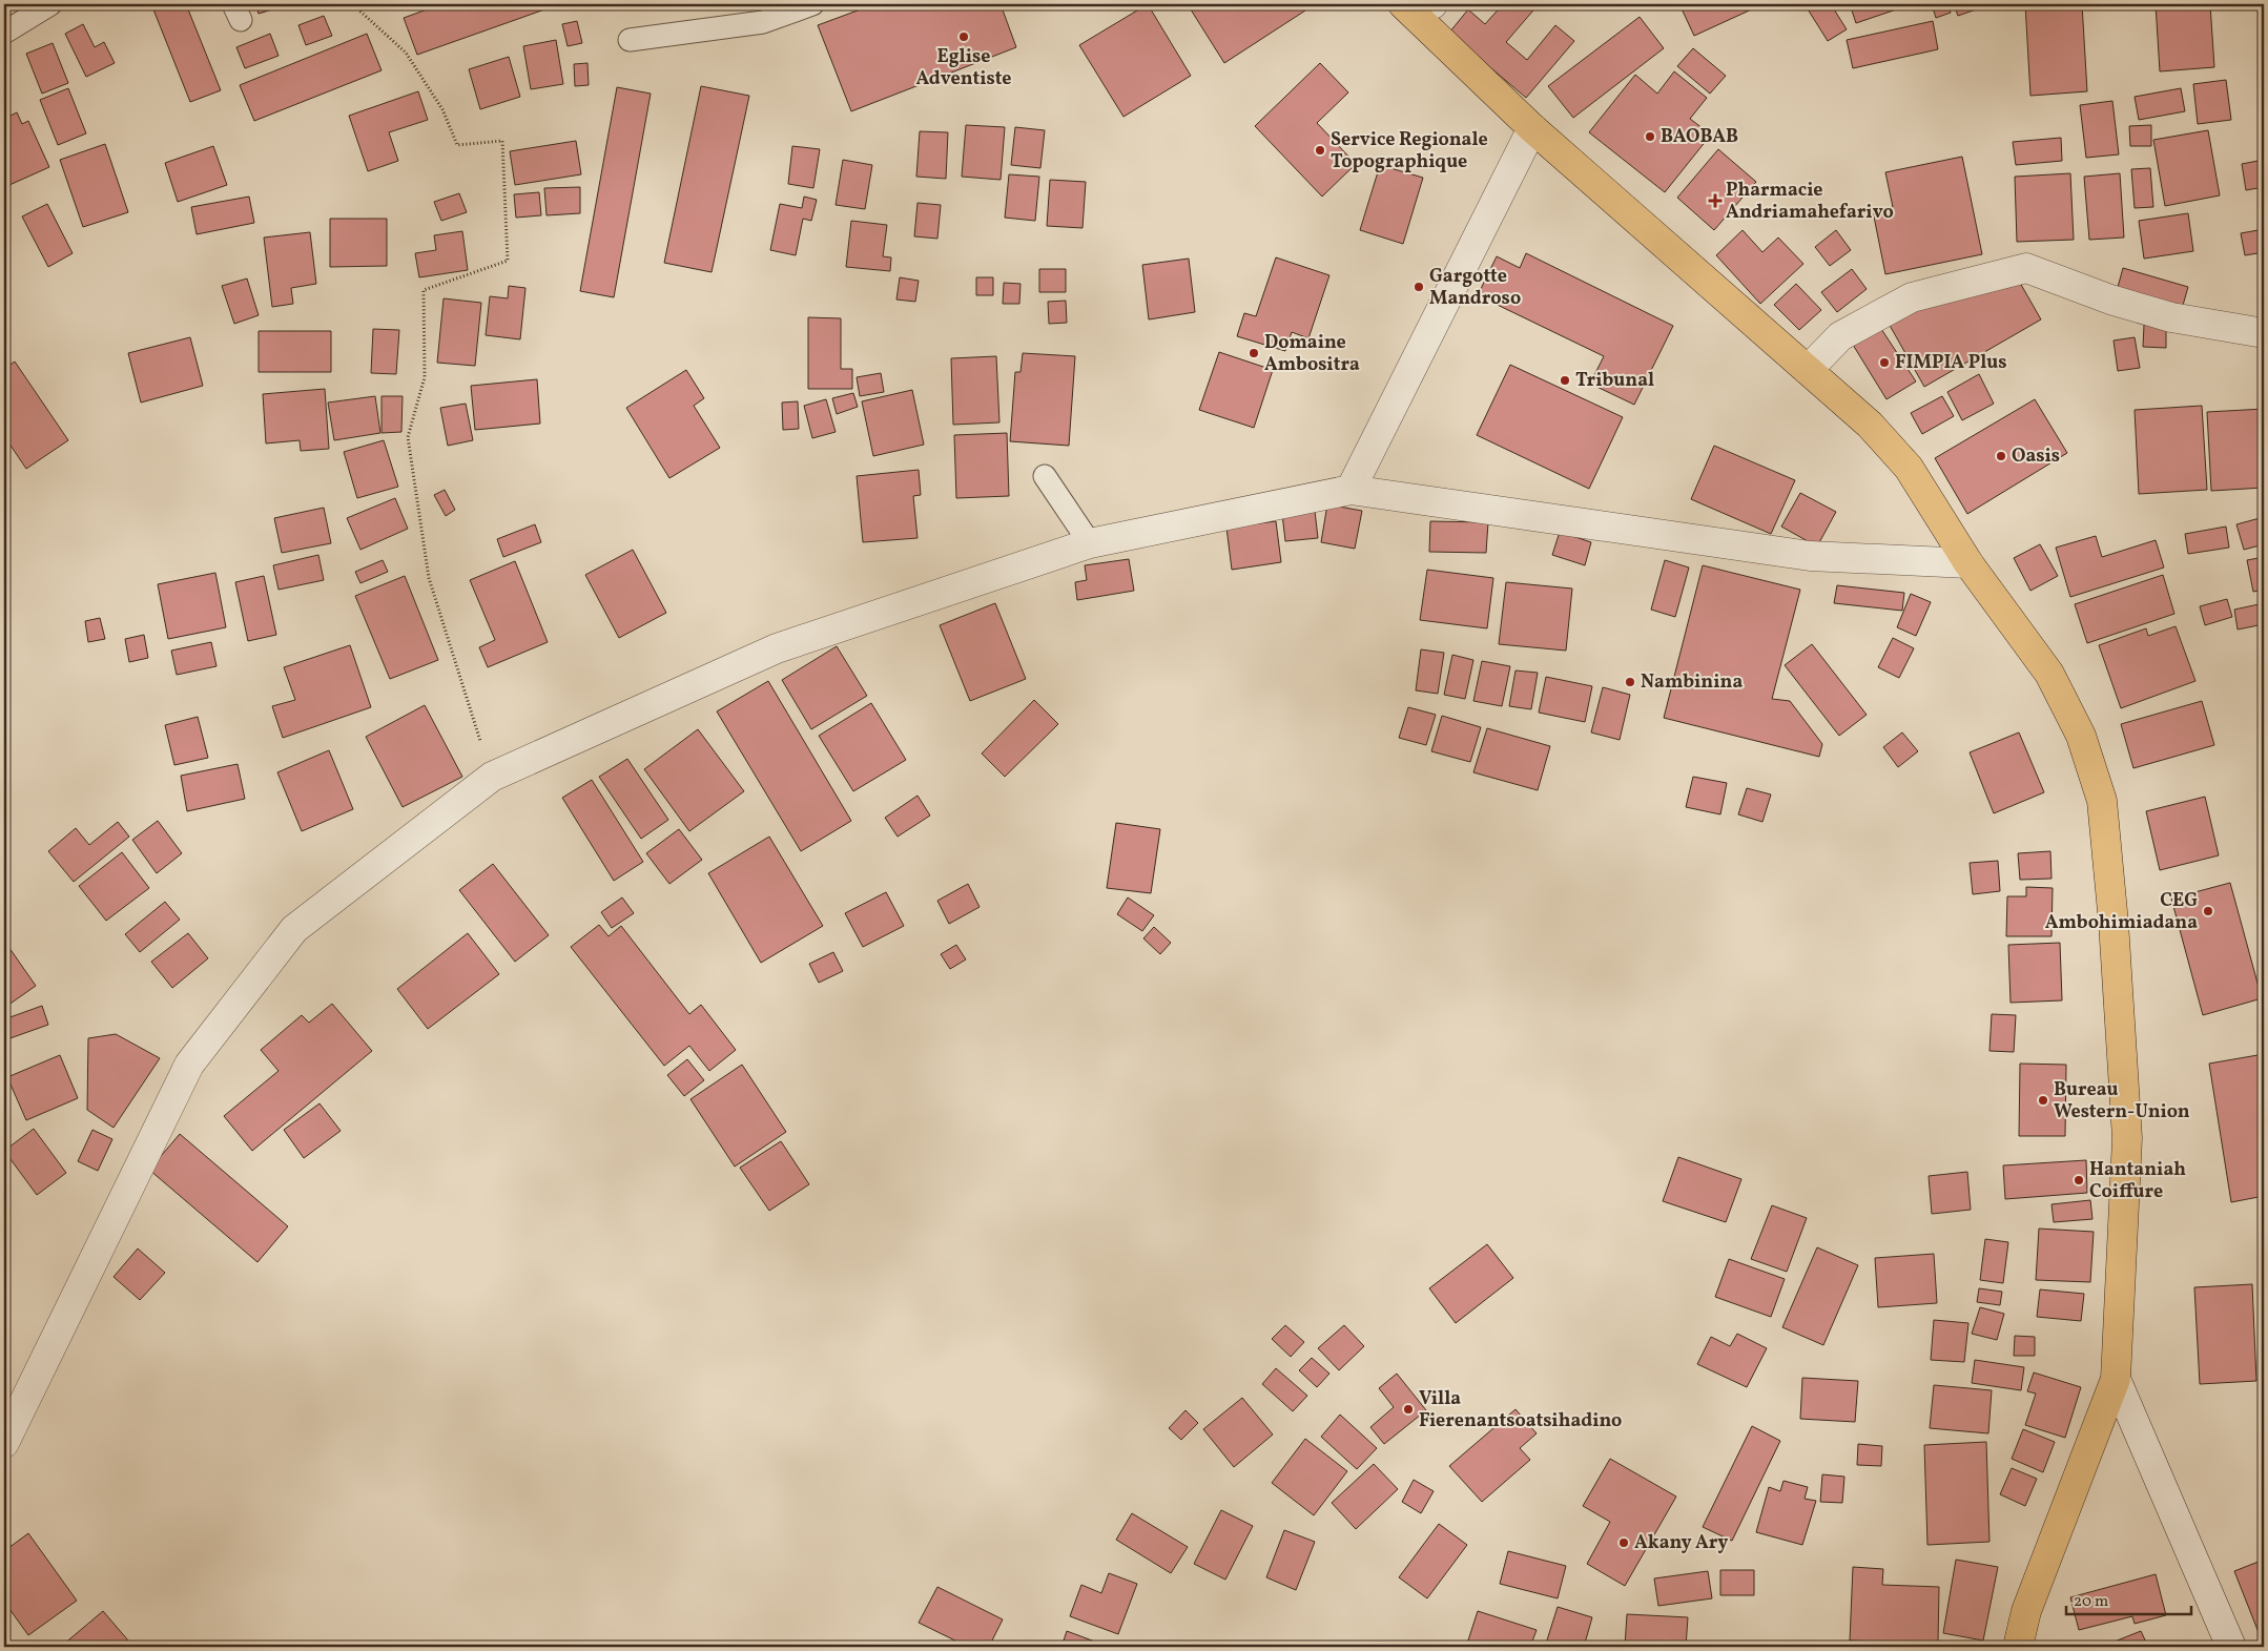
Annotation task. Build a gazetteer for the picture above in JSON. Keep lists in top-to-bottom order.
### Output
{
  "places": {
    "other": [
      "Eglise Adventiste",
      "BAOBAB",
      "Service Regionale Topographique",
      "Gargotte Mandroso",
      "Domaine Ambositra",
      "FIMPIA Plus",
      "Tribunal",
      "Oasis",
      "Nambinina",
      "CEG Ambohimiadana",
      "Bureau Western-Union",
      "Hantaniah Coiffure",
      "Villa Fierenantsoatsihadino",
      "Akany Ary"
    ],
    "health": ["Pharmacie Andriamahefarivo"]
  },
  "scale_bar": "20 m"
}
